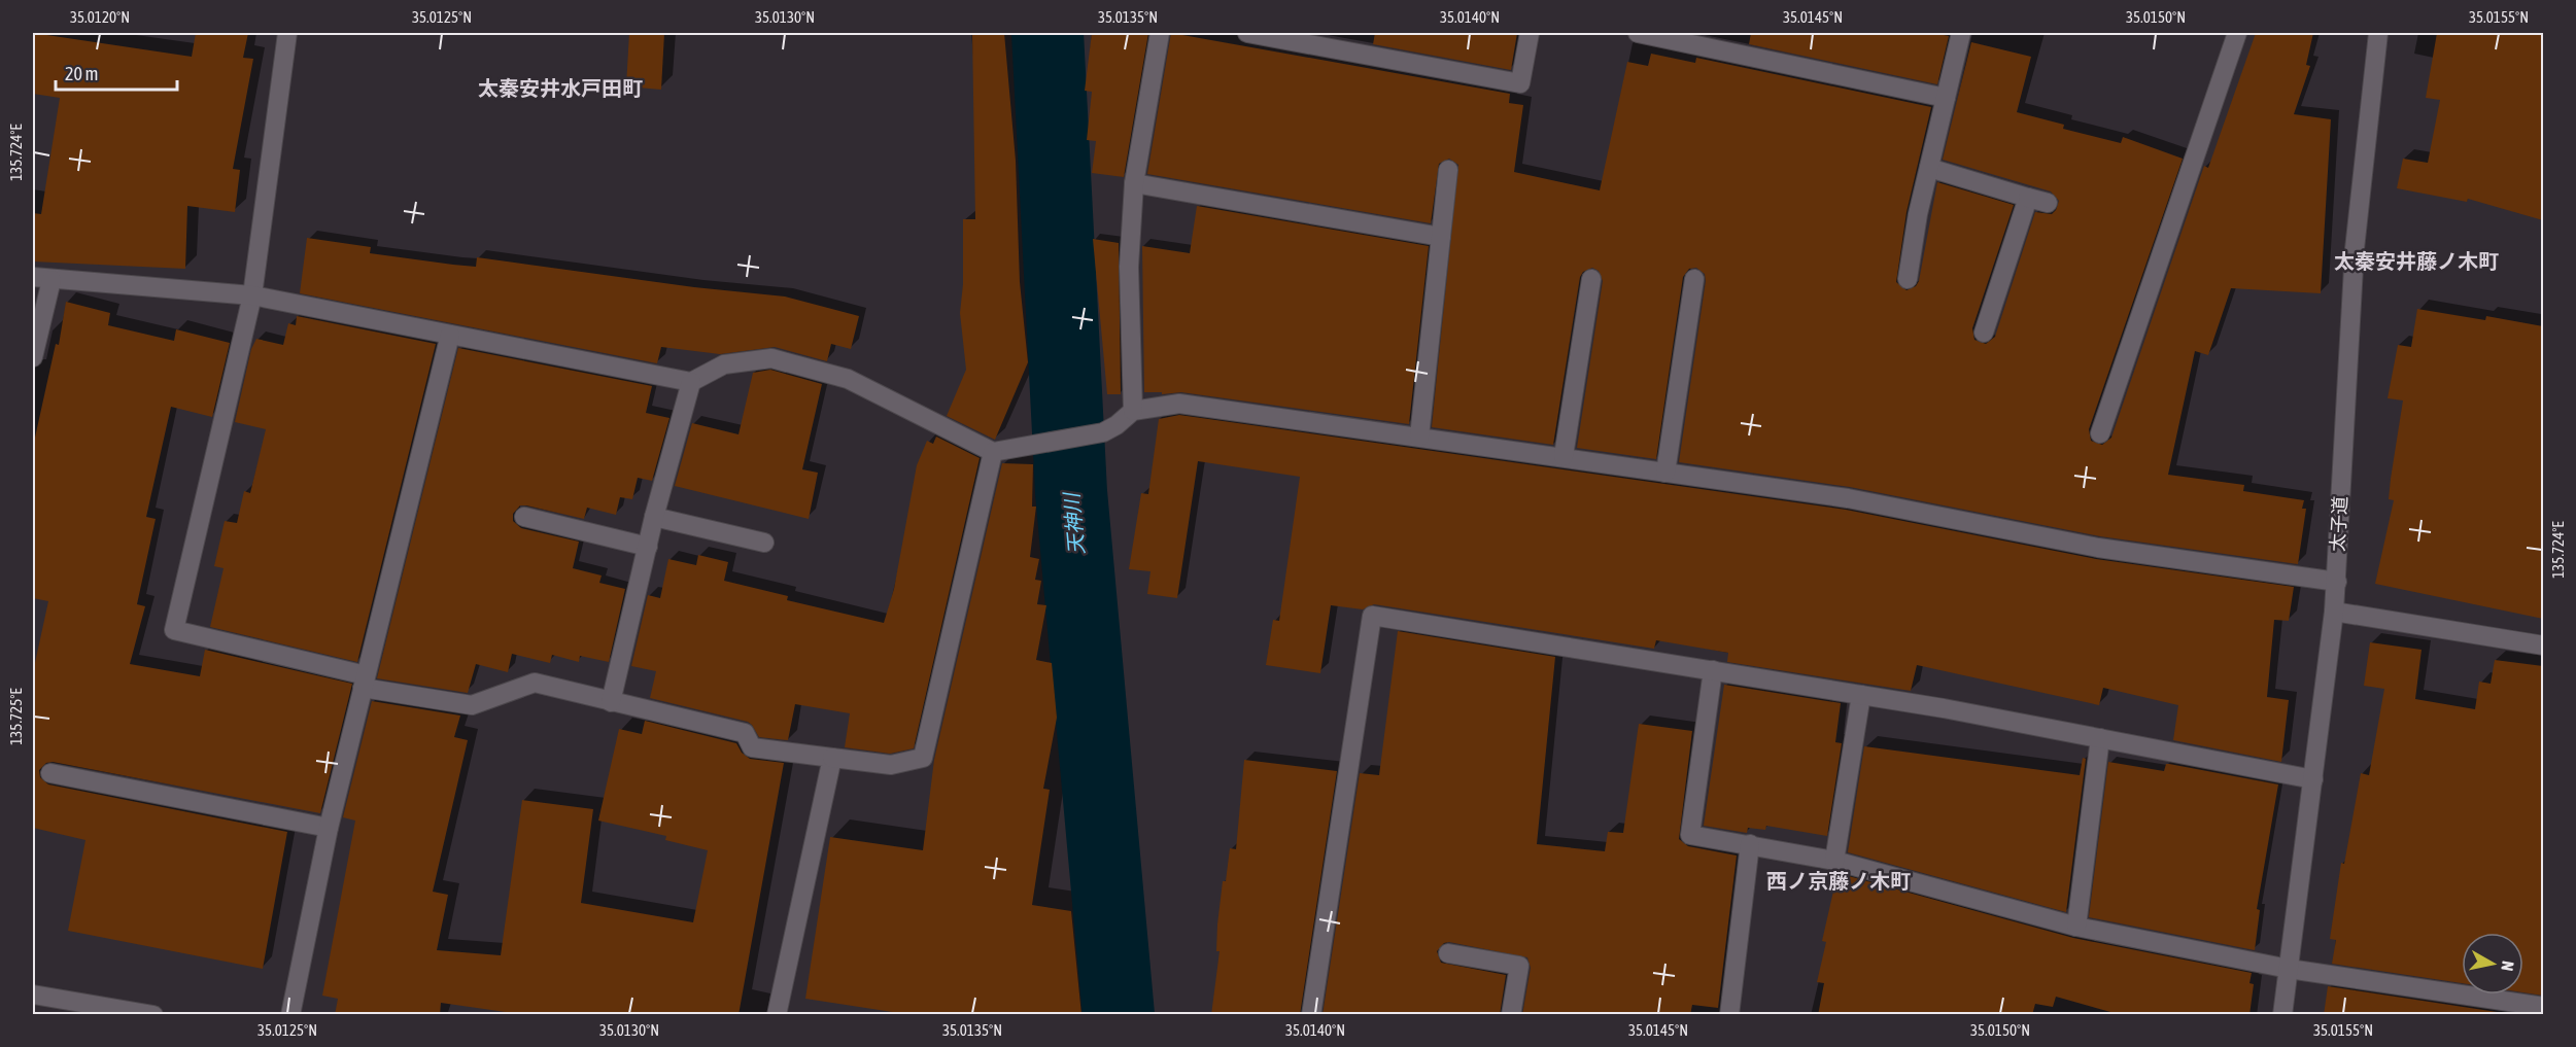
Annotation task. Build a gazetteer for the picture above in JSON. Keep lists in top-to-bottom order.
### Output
{
  "streets": {
    "street": ["太子道"]
  },
  "districts": ["太秦安井水戸田町", "太秦安井藤ノ木町", "西ノ京藤ノ木町"],
  "water": ["天神川"],
  "scale_bar": "20 m",
  "north": "right",
  "coordinates": [
    "35.0120°N",
    "35.0125°N",
    "35.0130°N",
    "35.0135°N",
    "35.0140°N",
    "35.0145°N",
    "35.0150°N",
    "35.0155°N",
    "135.724°E",
    "135.725°E"
  ]
}
